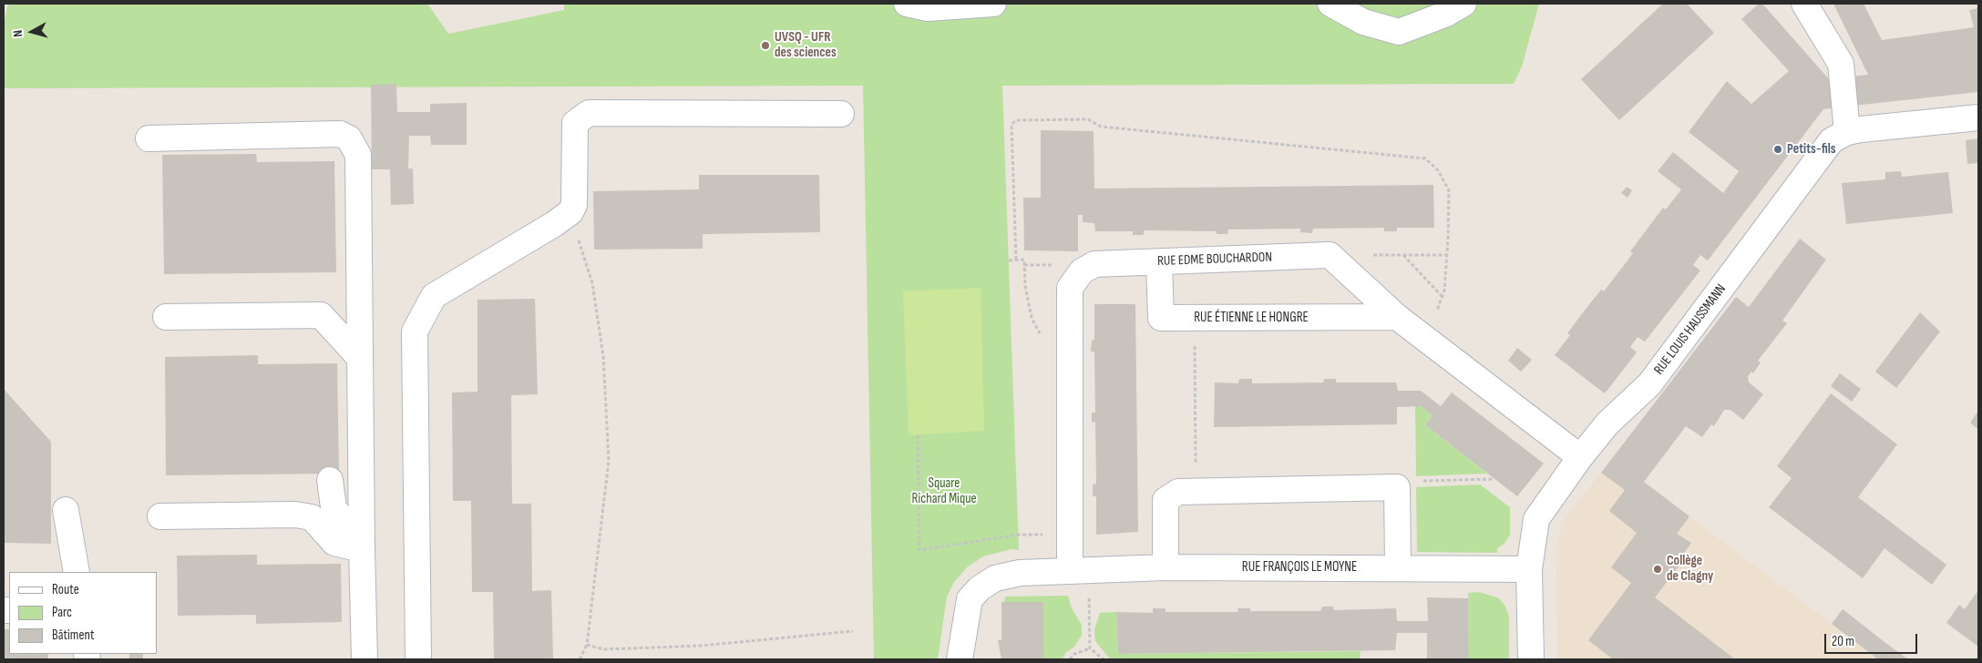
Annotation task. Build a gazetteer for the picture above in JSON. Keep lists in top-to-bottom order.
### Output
{
  "streets": {
    "street": [
      "RUE EDME BOUCHARDON",
      "RUE ÉTIENNE LE HONGRE",
      "RUE LOUIS HAUSSMANN",
      "RUE FRANÇOIS LE MOYNE"
    ]
  },
  "crossings": [
    ["RUE EDME BOUCHARDON", "RUE ÉTIENNE LE HONGRE"],
    ["RUE EDME BOUCHARDON", "RUE FRANÇOIS LE MOYNE"],
    ["RUE LOUIS HAUSSMANN", "RUE FRANÇOIS LE MOYNE"]
  ],
  "parks": ["Square Richard Mique"],
  "places": ["UVSQ - UFR des sciences", "Petits-fils", "Collège de Clagny"],
  "legend": ["Route", "Parc", "Bâtiment"],
  "scale_bar": "20 m",
  "north": "left"
}
